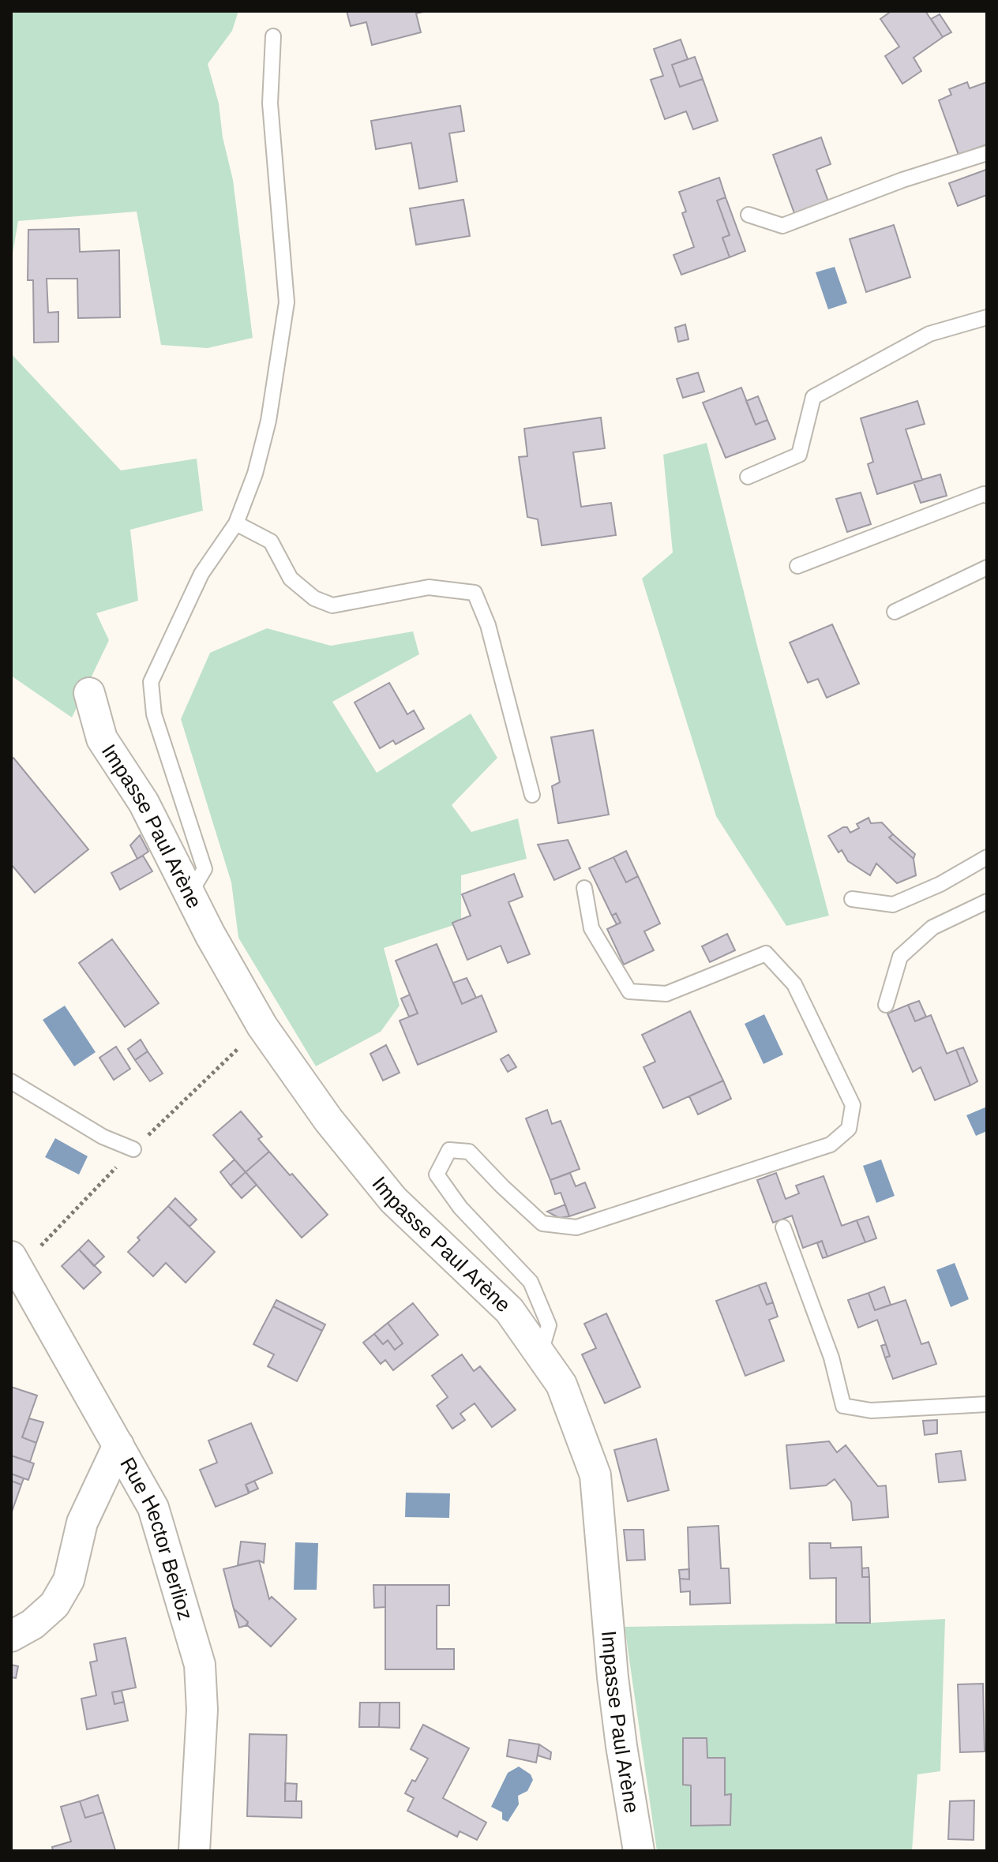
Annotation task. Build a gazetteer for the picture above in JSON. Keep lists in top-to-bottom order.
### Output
{
  "streets": {
    "street": ["Impasse Paul Arène", "Rue Hector Berlioz"]
  }
}
